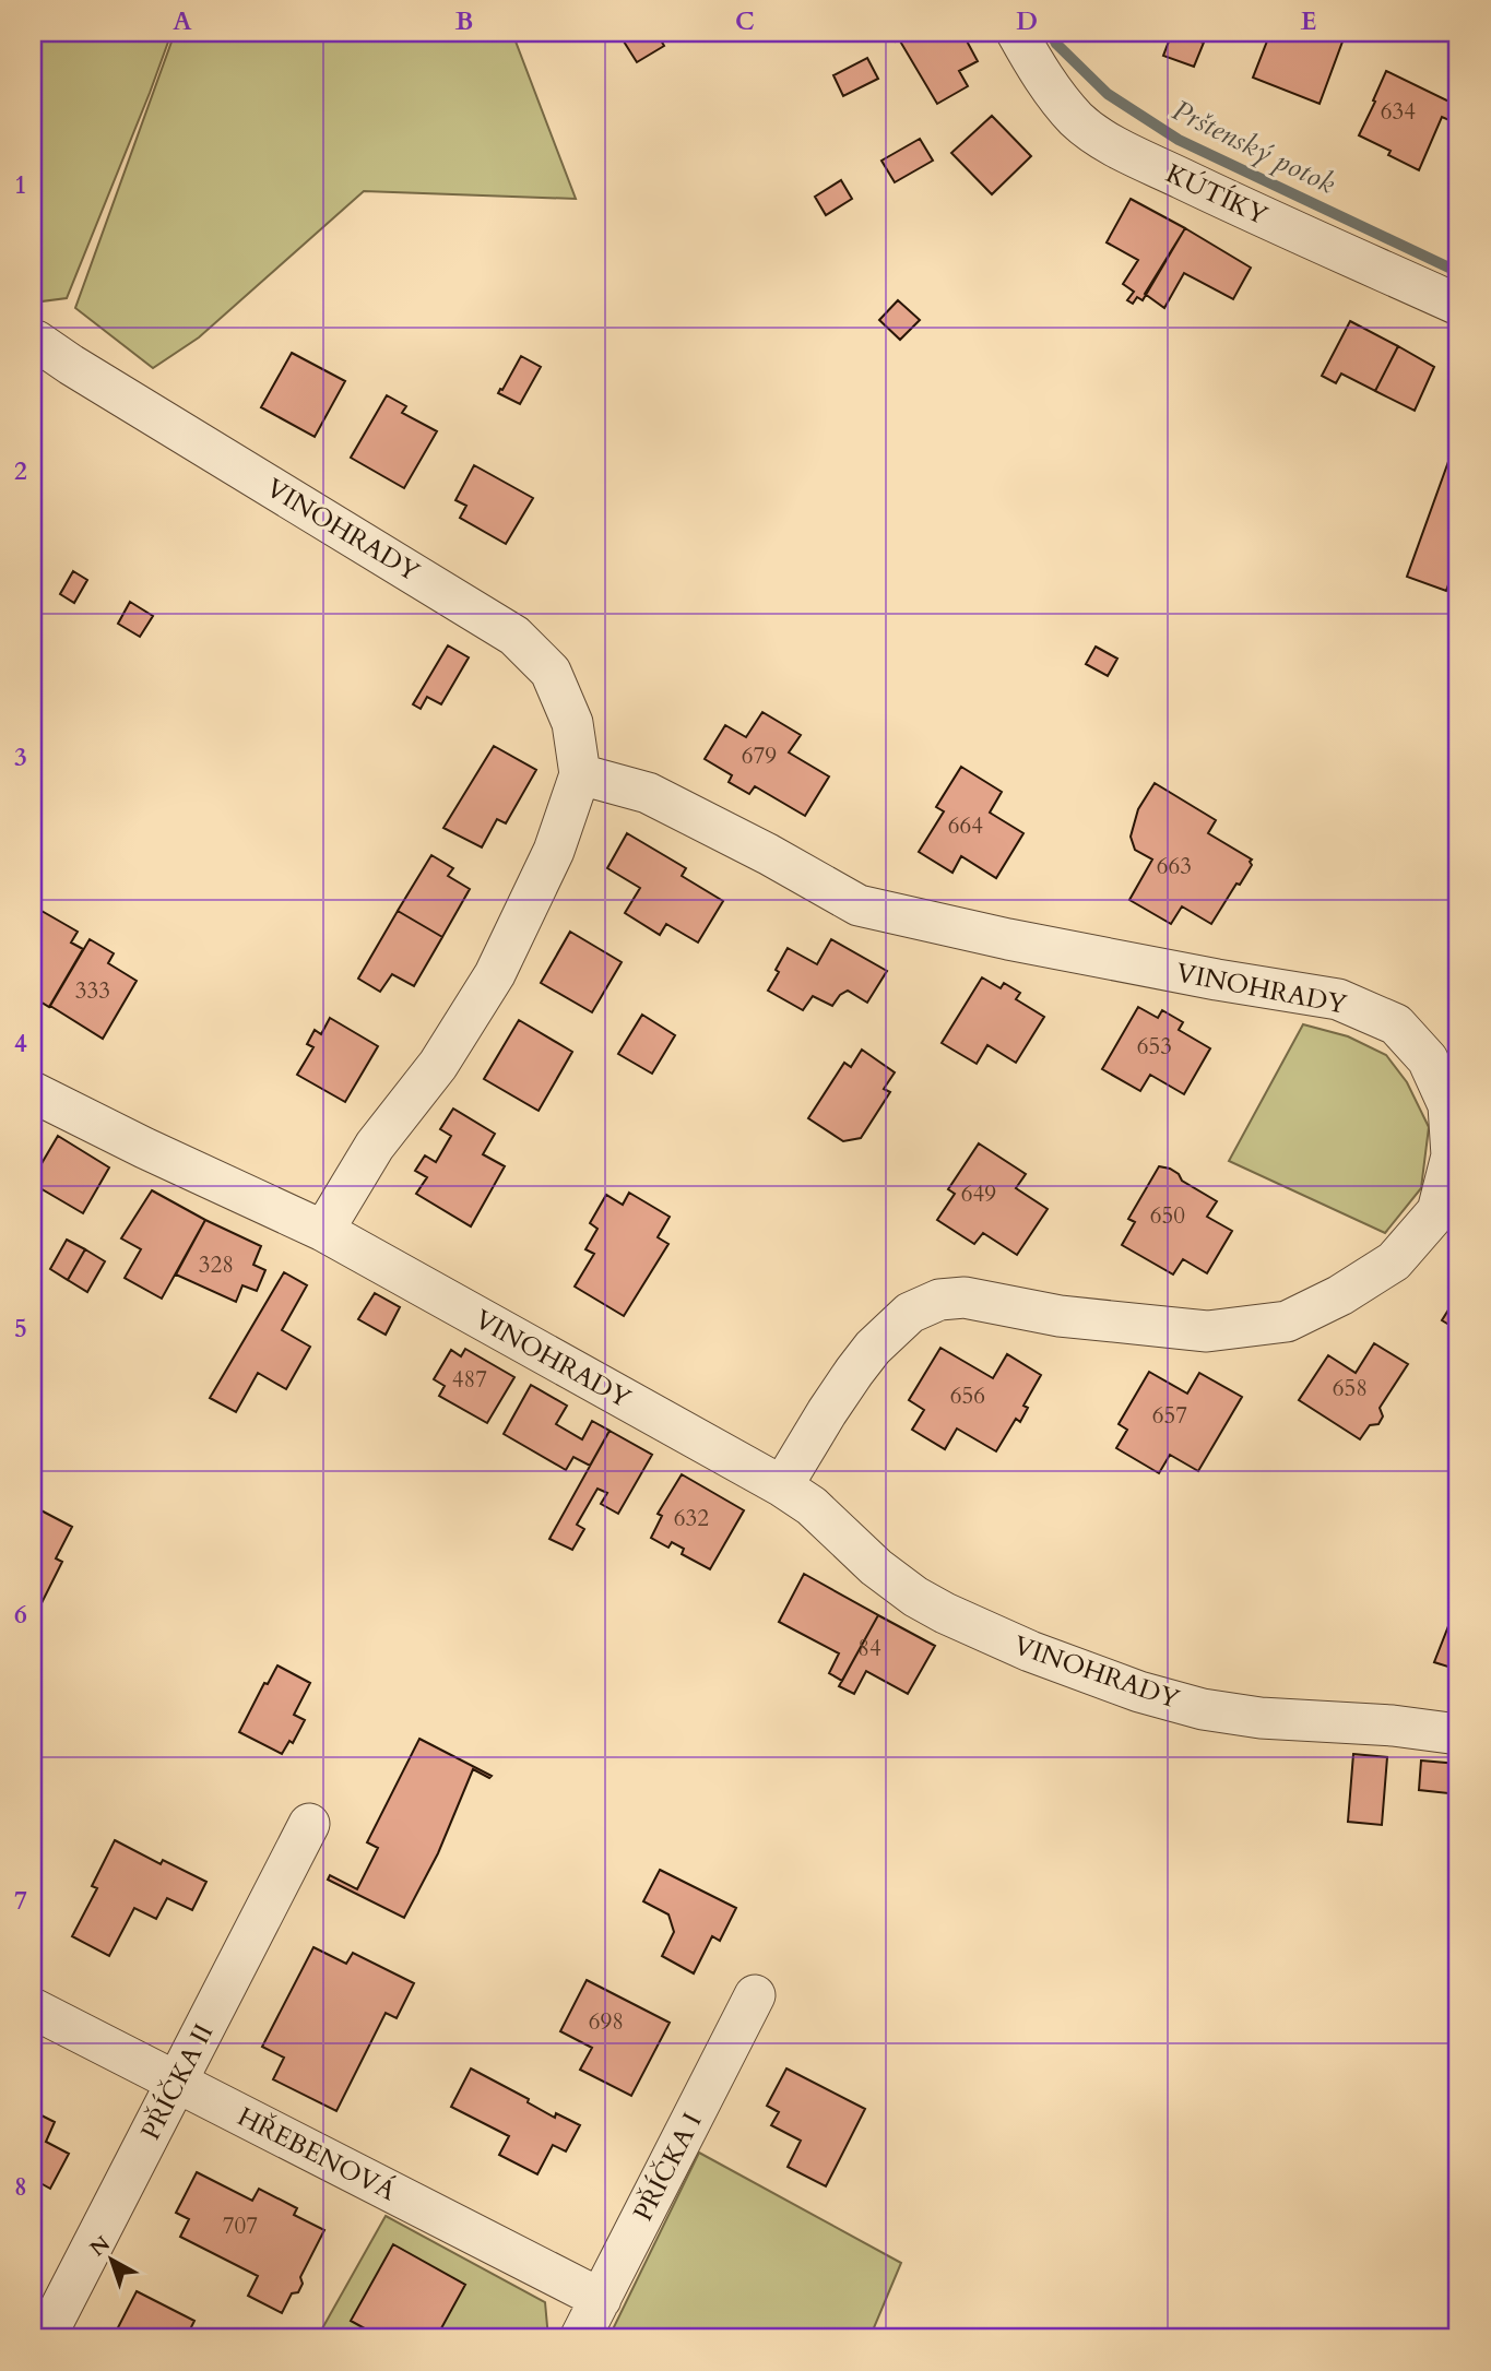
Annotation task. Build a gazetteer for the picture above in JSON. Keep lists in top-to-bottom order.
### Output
{
  "streets": {
    "street": [
      "KÚTÍKY",
      "VINOHRADY",
      "PŘÍČKA II",
      "HŘEBENOVÁ",
      "PŘÍČKA I"
    ]
  },
  "crossings": [
    ["PŘÍČKA II", "HŘEBENOVÁ"],
    ["HŘEBENOVÁ", "PŘÍČKA I"]
  ],
  "water": ["Prštenský potok"],
  "house_numbers": [
    "634",
    "679",
    "664",
    "663",
    "333",
    "653",
    "649",
    "650",
    "328",
    "487",
    "658",
    "656",
    "657",
    "632",
    "84",
    "698",
    "707"
  ],
  "north": "top left",
  "grid": {
    "columns": [
      "A",
      "B",
      "C",
      "D",
      "E"
    ],
    "rows": [
      "1",
      "2",
      "3",
      "4",
      "5",
      "6",
      "7",
      "8"
    ]
  }
}
